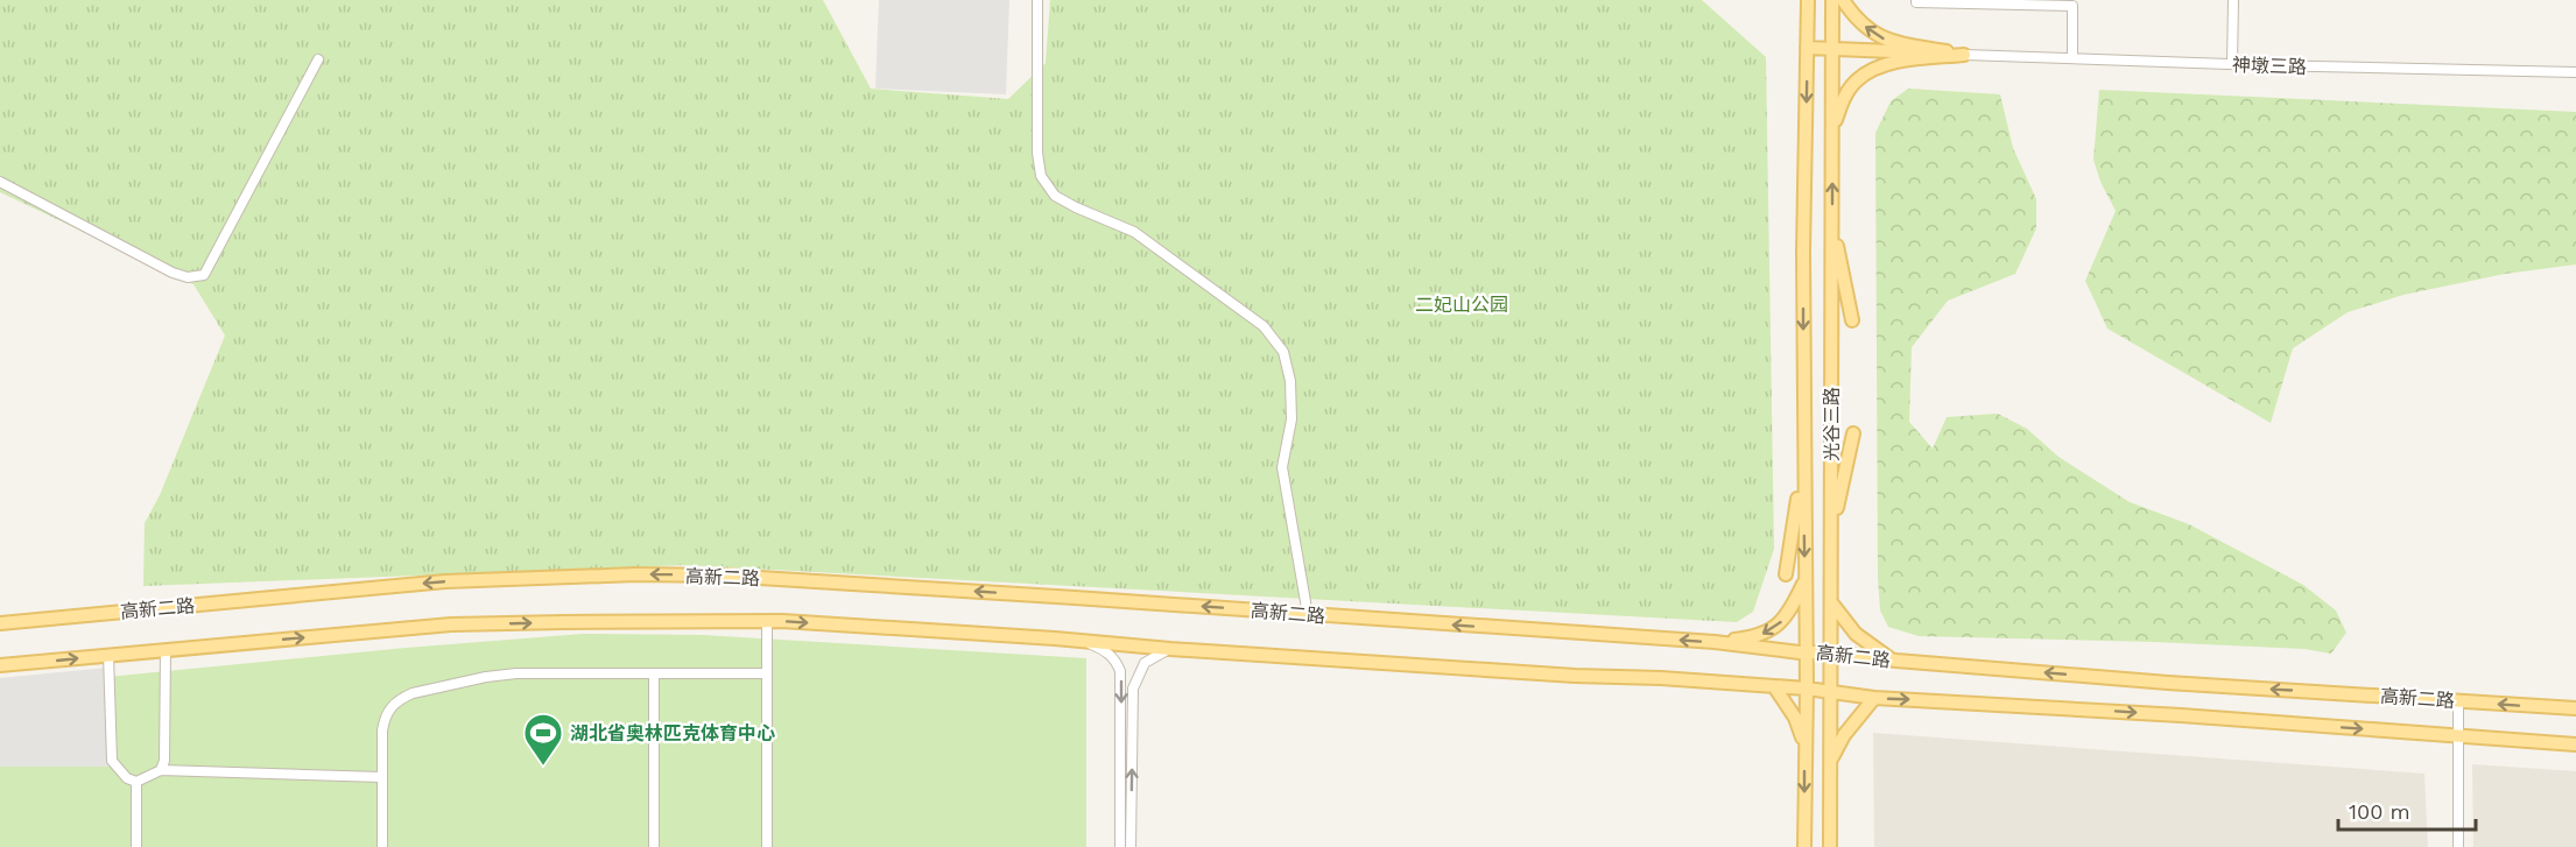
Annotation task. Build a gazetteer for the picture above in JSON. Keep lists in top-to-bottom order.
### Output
{
  "streets": {
    "main road": ["光谷三路", "高新二路"],
    "street": ["神墩三路"]
  },
  "crossings": [
    ["光谷三路", "高新二路"]
  ],
  "parks": ["二妃山公园"],
  "places": {
    "sports": ["湖北省奥林匹克体育中心"]
  },
  "scale_bar": "100 m"
}
